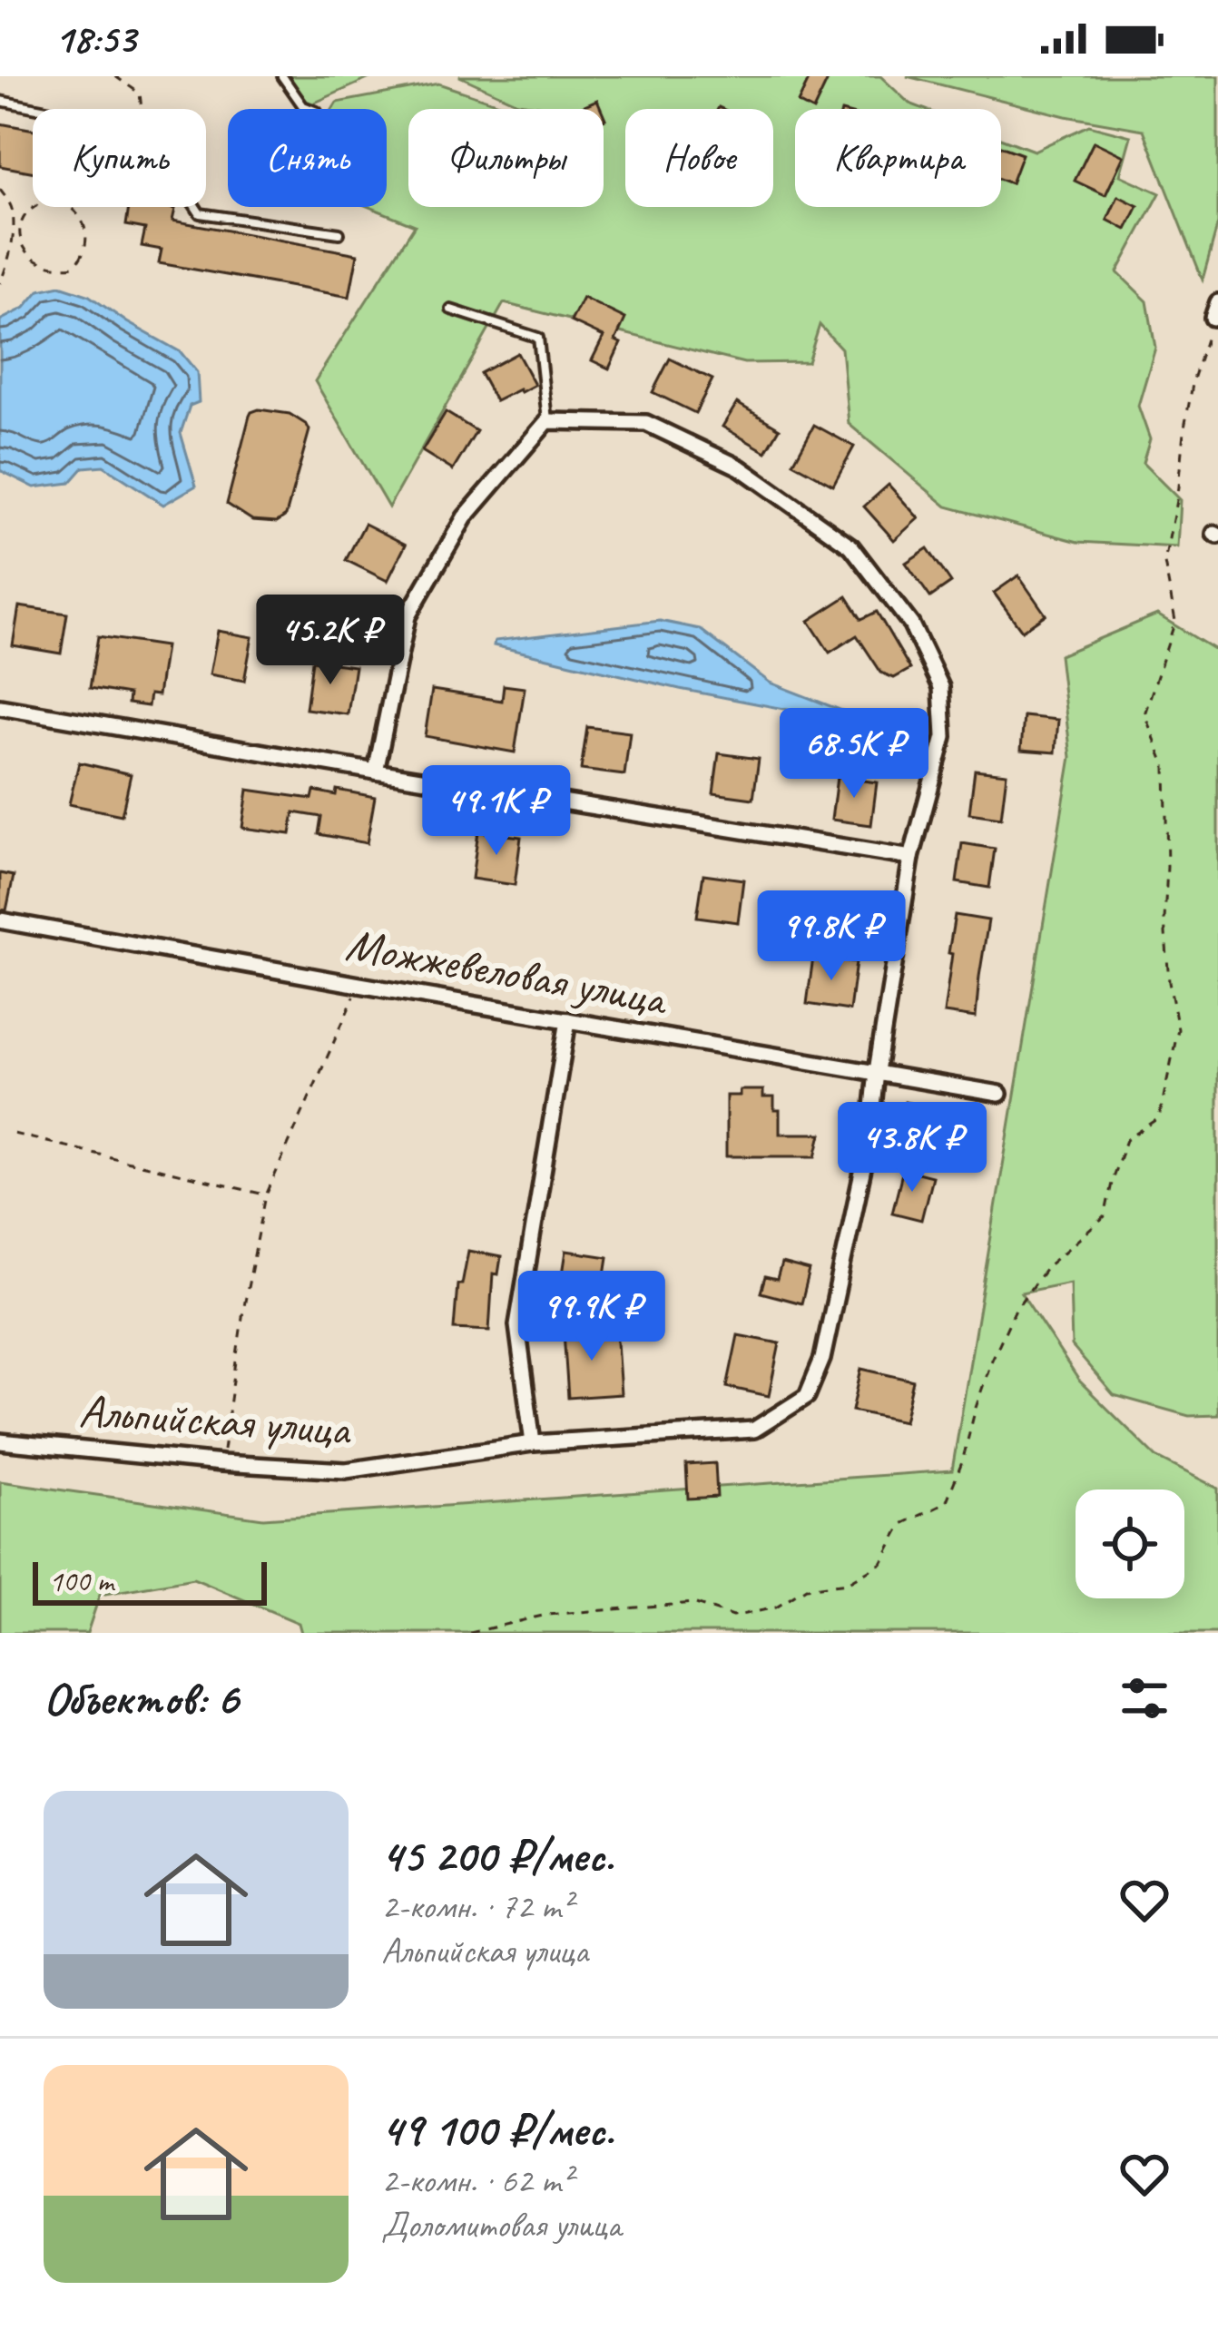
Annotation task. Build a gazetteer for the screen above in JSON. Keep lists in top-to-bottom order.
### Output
{
  "streets": {
    "street": ["Можжевеловая улица", "Альпийская улица"]
  },
  "crossings": [
    ["Можжевеловая улица", "Альпийская улица"]
  ],
  "scale_bar": "100 m",
  "page": {
    "status": "18:53",
    "chip": [
      "Купить",
      "Снять",
      "Фильтры",
      "Новое",
      "Квартира"
    ],
    "price": [
      "45.2K ₽",
      "68.5K ₽",
      "49.1K ₽",
      "99.8K ₽",
      "43.8K ₽",
      "99.9K ₽"
    ],
    "scale": "100 m",
    "heading": "Объектов: 6",
    "list": [
      {
        "name": "45 200 ₽/мес.",
        "note": "2-комн. · 72 m² · Альпийская улица"
      },
      {
        "name": "49 100 ₽/мес.",
        "note": "2-комн. · 62 m² · Доломитовая улица"
      }
    ]
  }
}
